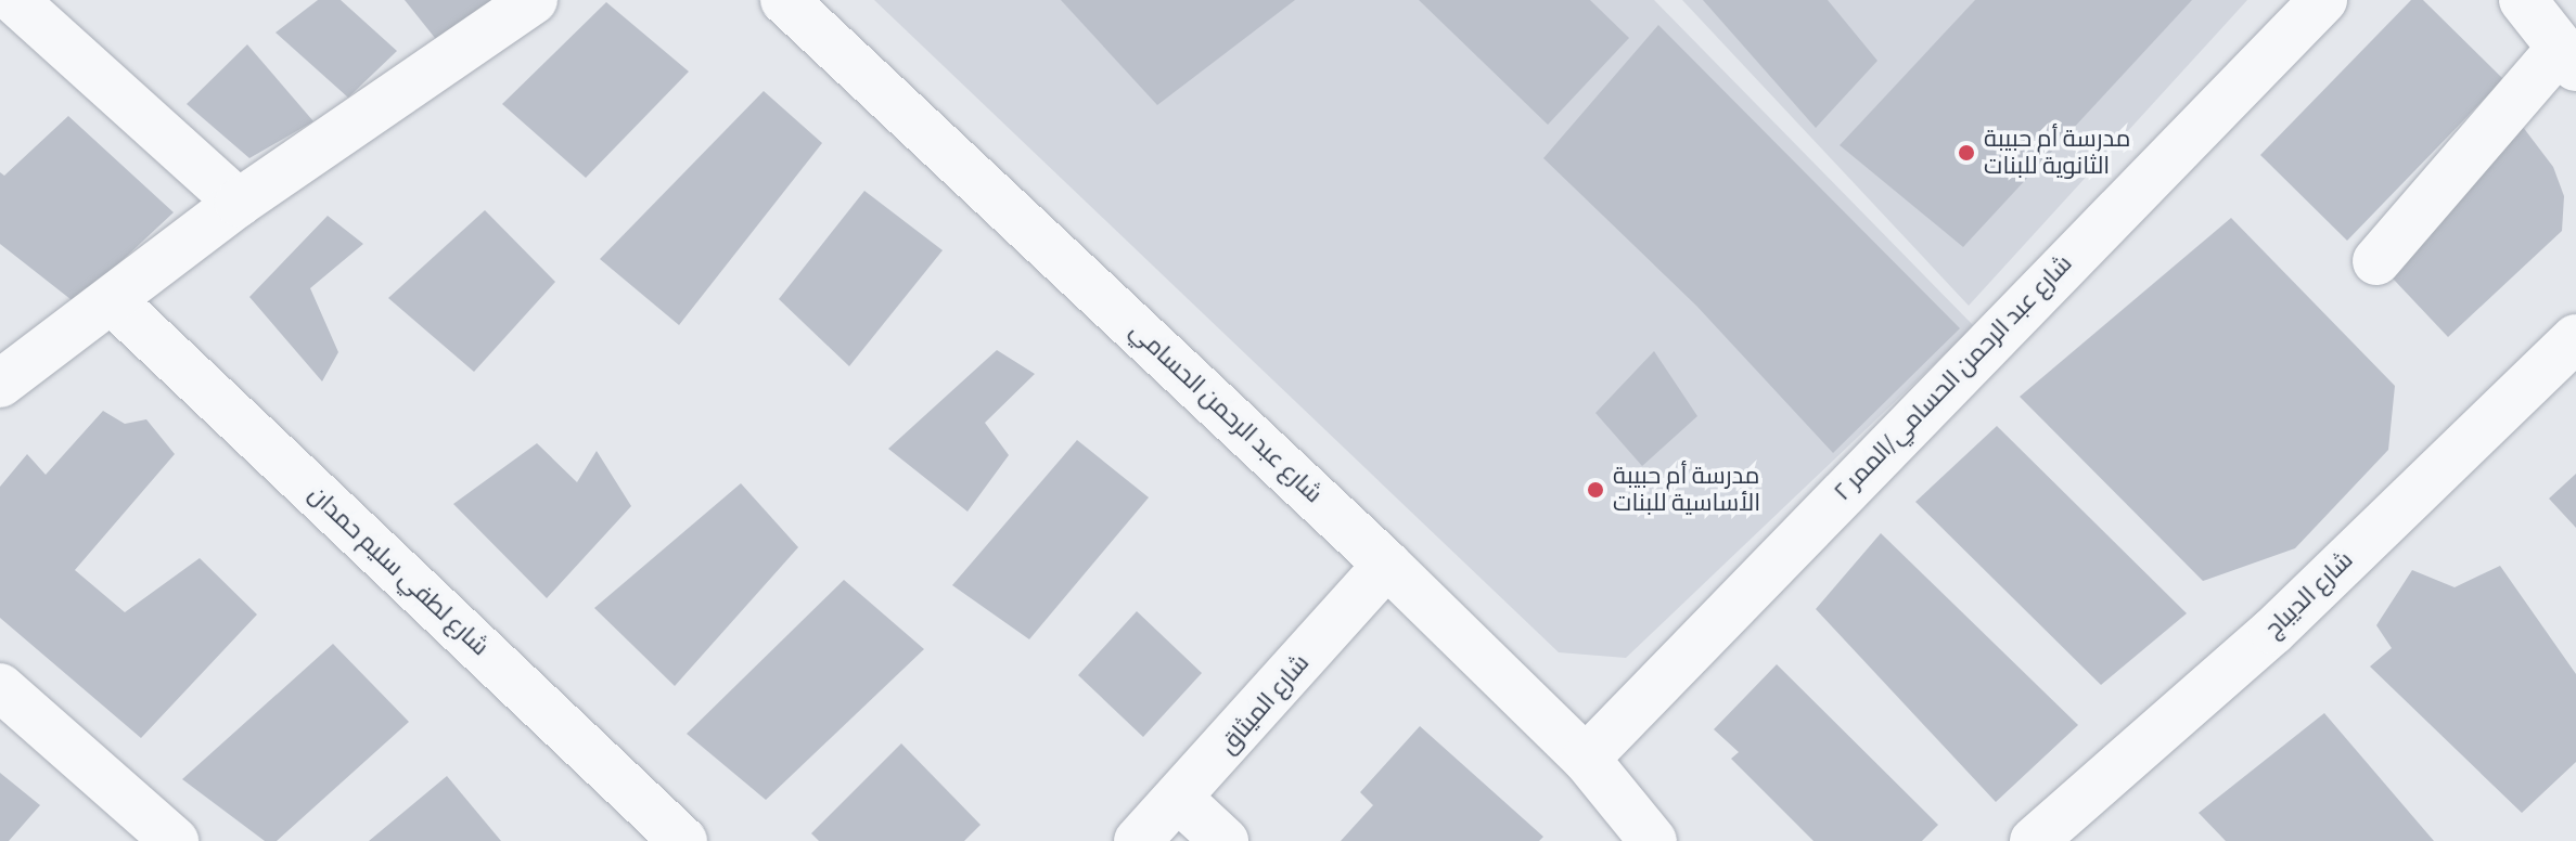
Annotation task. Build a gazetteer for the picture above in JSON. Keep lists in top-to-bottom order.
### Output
{
  "streets": {
    "street": [
      "شارع عبد الرحمن الحسامي/الممر ٢",
      "شارع عبد الرحمن الحسامي",
      "شارع لطفي سليم حمدان",
      "شارع الديباج",
      "شارع الميثاق"
    ]
  },
  "crossings": [
    ["شارع عبد الرحمن الحسامي/الممر ٢", "شارع عبد الرحمن الحسامي"],
    ["شارع عبد الرحمن الحسامي", "شارع الميثاق"]
  ],
  "places": ["مدرسة أم حبيبة الثانوية للبنات", "مدرسة أم حبيبة الأساسية للبنات"]
}
